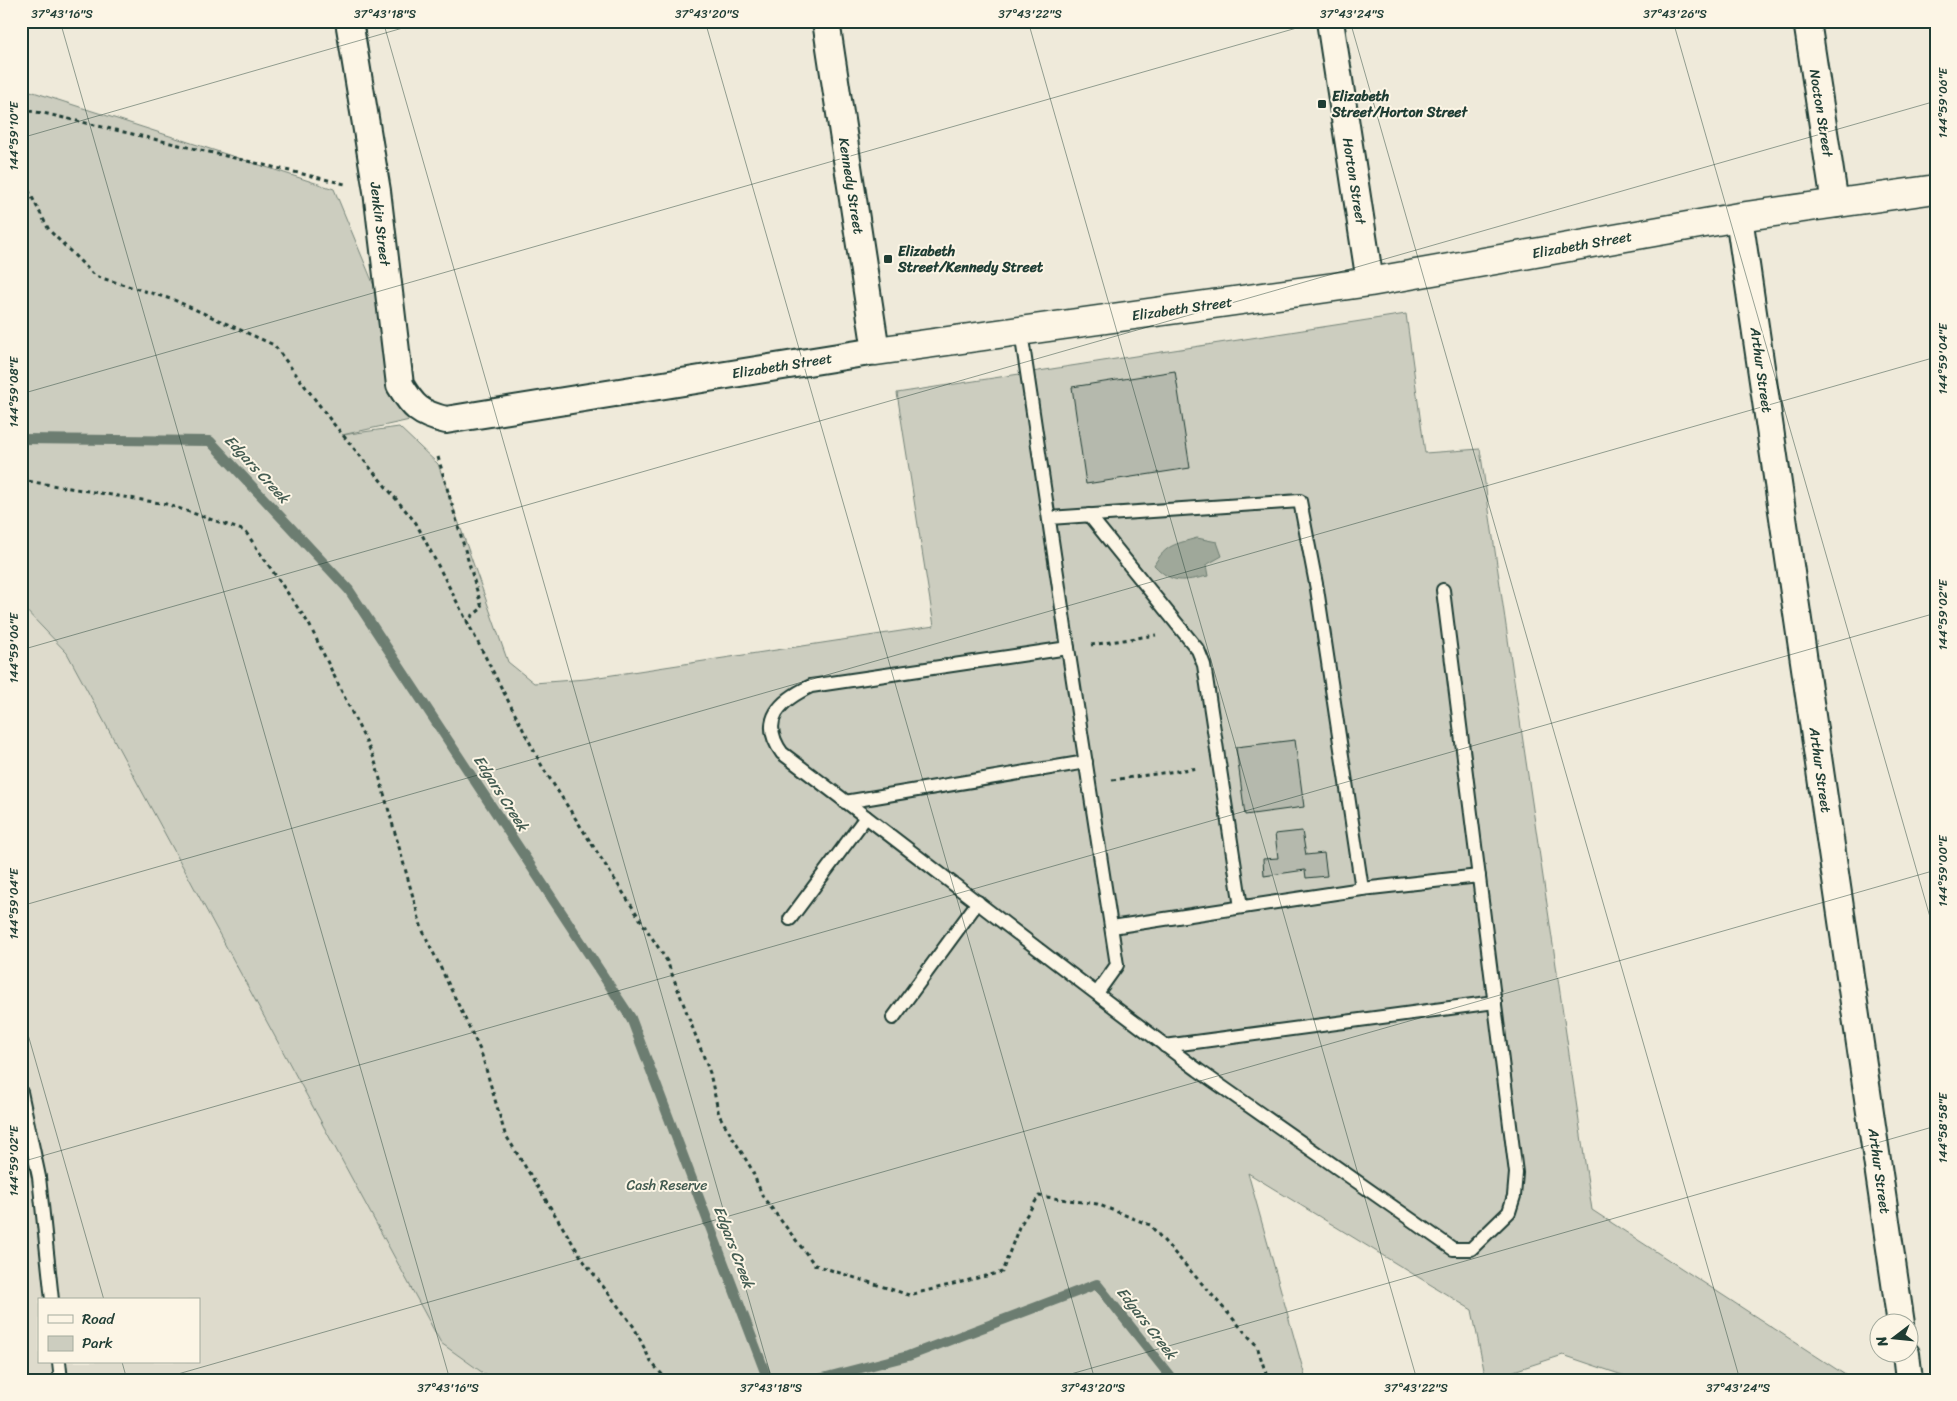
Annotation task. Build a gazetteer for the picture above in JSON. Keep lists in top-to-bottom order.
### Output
{
  "streets": {
    "street": [
      "Nocton Street",
      "Horton Street",
      "Kennedy Street",
      "Jenkin Street",
      "Elizabeth Street",
      "Arthur Street"
    ]
  },
  "crossings": [
    ["Nocton Street", "Elizabeth Street"],
    ["Horton Street", "Elizabeth Street"],
    ["Kennedy Street", "Elizabeth Street"],
    ["Jenkin Street", "Elizabeth Street"],
    ["Elizabeth Street", "Arthur Street"]
  ],
  "water": ["Edgars Creek"],
  "parks": ["Cash Reserve"],
  "places": {
    "transit": ["Elizabeth Street/Horton Street", "Elizabeth Street/Kennedy Street"]
  },
  "legend": ["Road", "Park"],
  "north": "left",
  "coordinates": [
    "37°43'16\"S",
    "37°43'18\"S",
    "37°43'20\"S",
    "37°43'22\"S",
    "37°43'24\"S",
    "37°43'26\"S",
    "144°59'06\"E",
    "144°59'10\"E",
    "144°59'04\"E",
    "144°59'08\"E",
    "144°59'02\"E",
    "144°59'00\"E",
    "144°58'58\"E"
  ]
}
